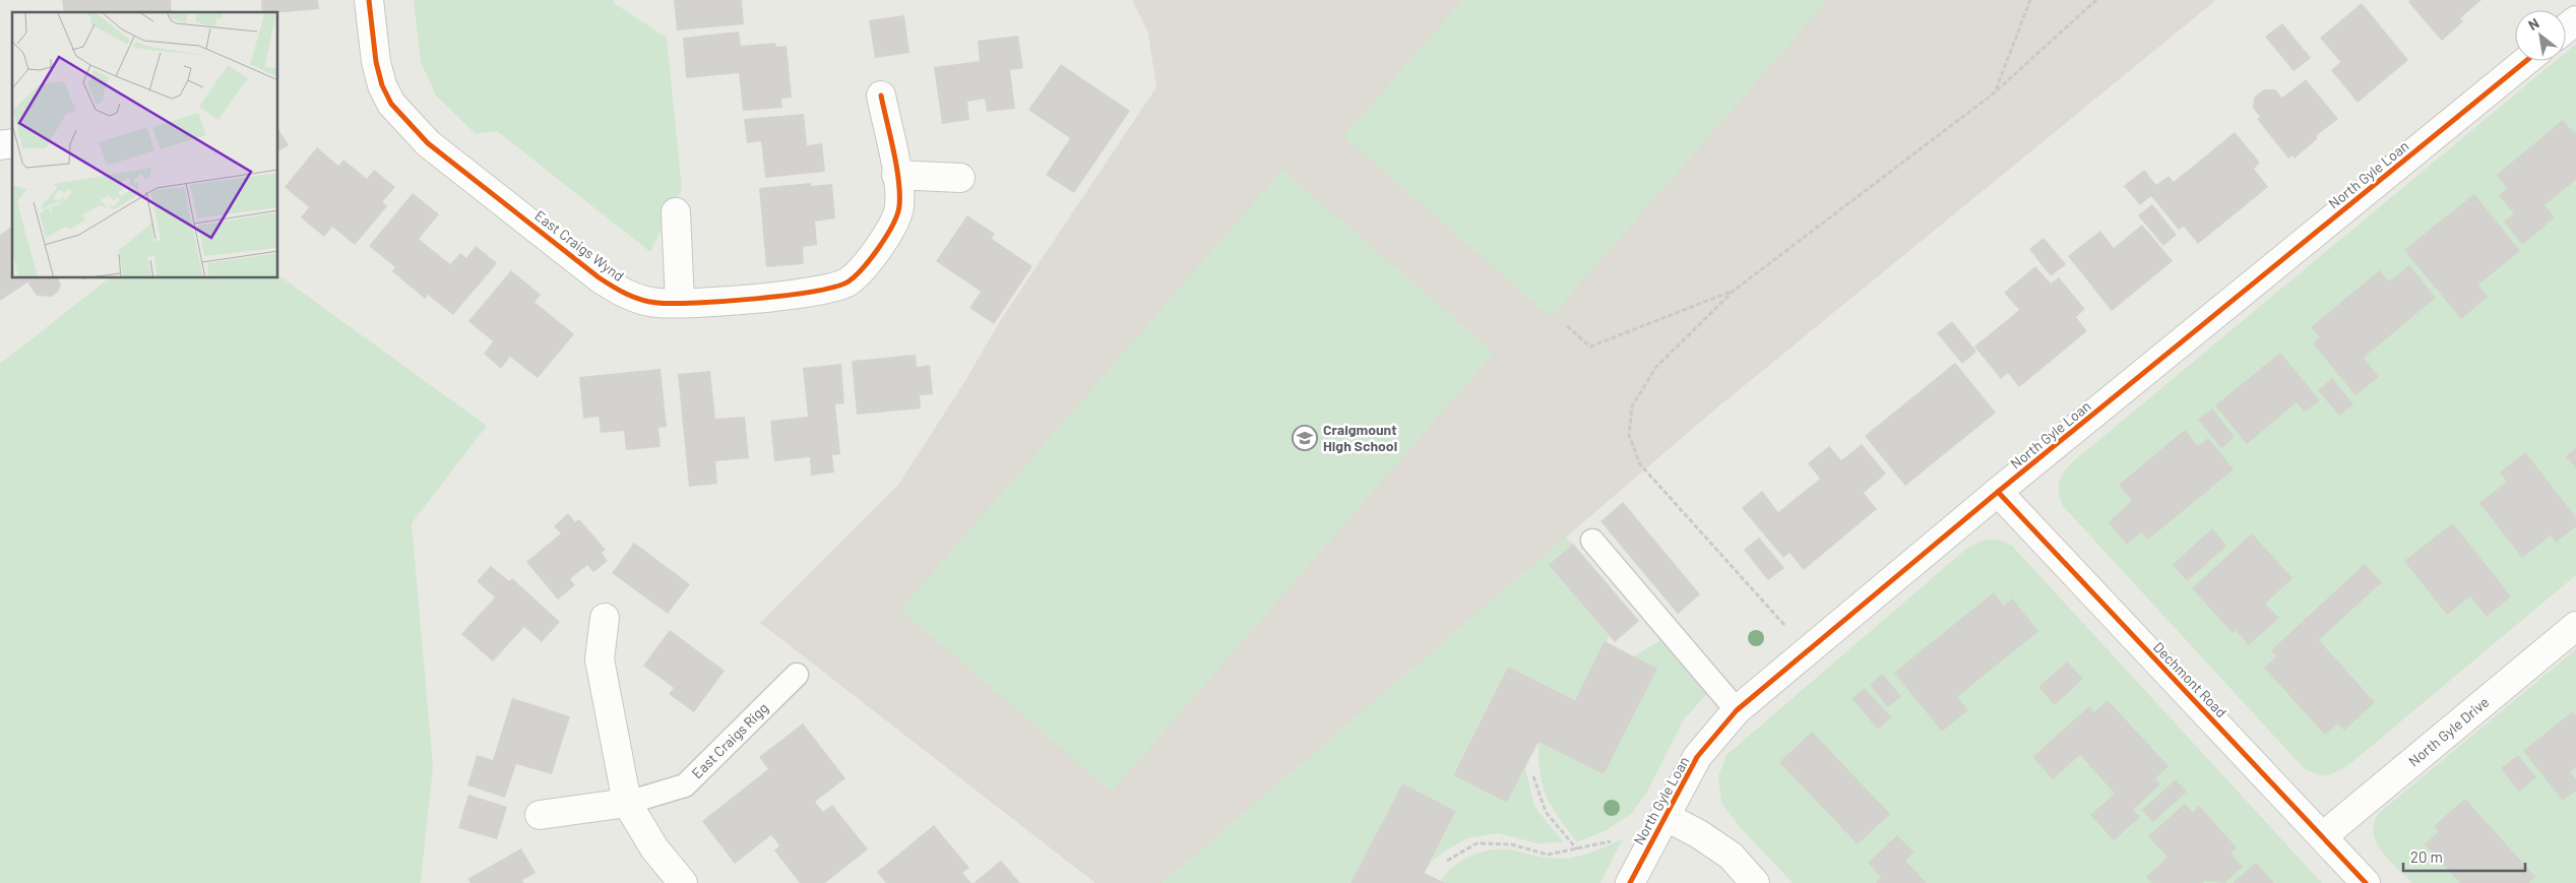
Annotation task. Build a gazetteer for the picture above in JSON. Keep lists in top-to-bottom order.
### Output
{
  "streets": {
    "street": [
      "North Gyle Loan",
      "East Craigs Wynd",
      "Dechmont Road",
      "North Gyle Drive",
      "East Craigs Rigg"
    ]
  },
  "crossings": [
    ["North Gyle Loan", "Dechmont Road"],
    ["Dechmont Road", "North Gyle Drive"]
  ],
  "places": {
    "school or university": ["Craigmount High School"]
  },
  "scale_bar": "20 m",
  "north": "top left"
}
